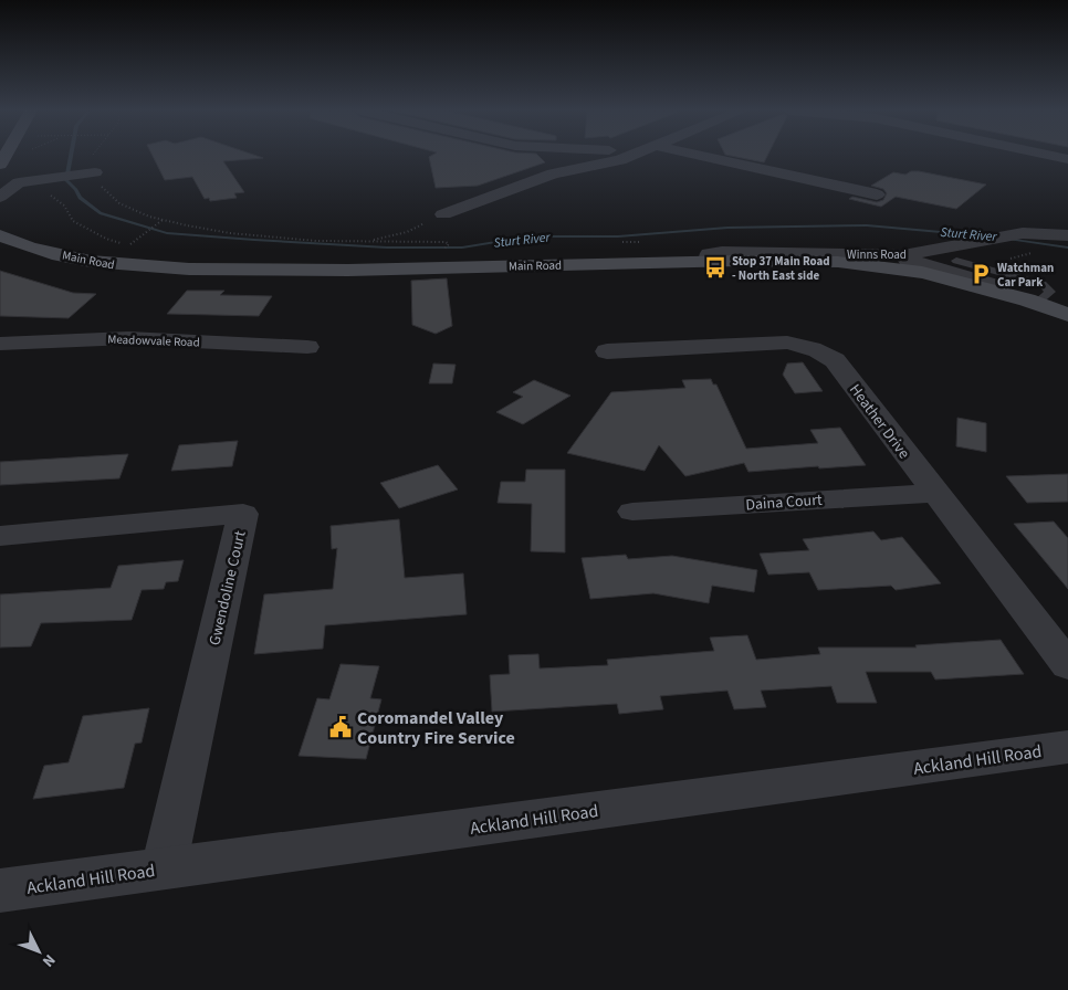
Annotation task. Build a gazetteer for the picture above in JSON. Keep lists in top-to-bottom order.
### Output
{
  "streets": {
    "main road": ["Main Road"],
    "street": [
      "Winns Road",
      "Meadowvale Road",
      "Heather Drive",
      "Daina Court",
      "Gwendoline Court",
      "Ackland Hill Road"
    ]
  },
  "crossings": [
    ["Winns Road", "Main Road"],
    ["Heather Drive", "Daina Court"],
    ["Gwendoline Court", "Ackland Hill Road"]
  ],
  "water": ["Sturt River"],
  "places": {
    "bus stop": ["Stop 37 Main Road - North East side"],
    "parking": ["Watchman Car Park"],
    "public building": ["Coromandel Valley Country Fire Service"]
  },
  "north": "bottom right"
}
